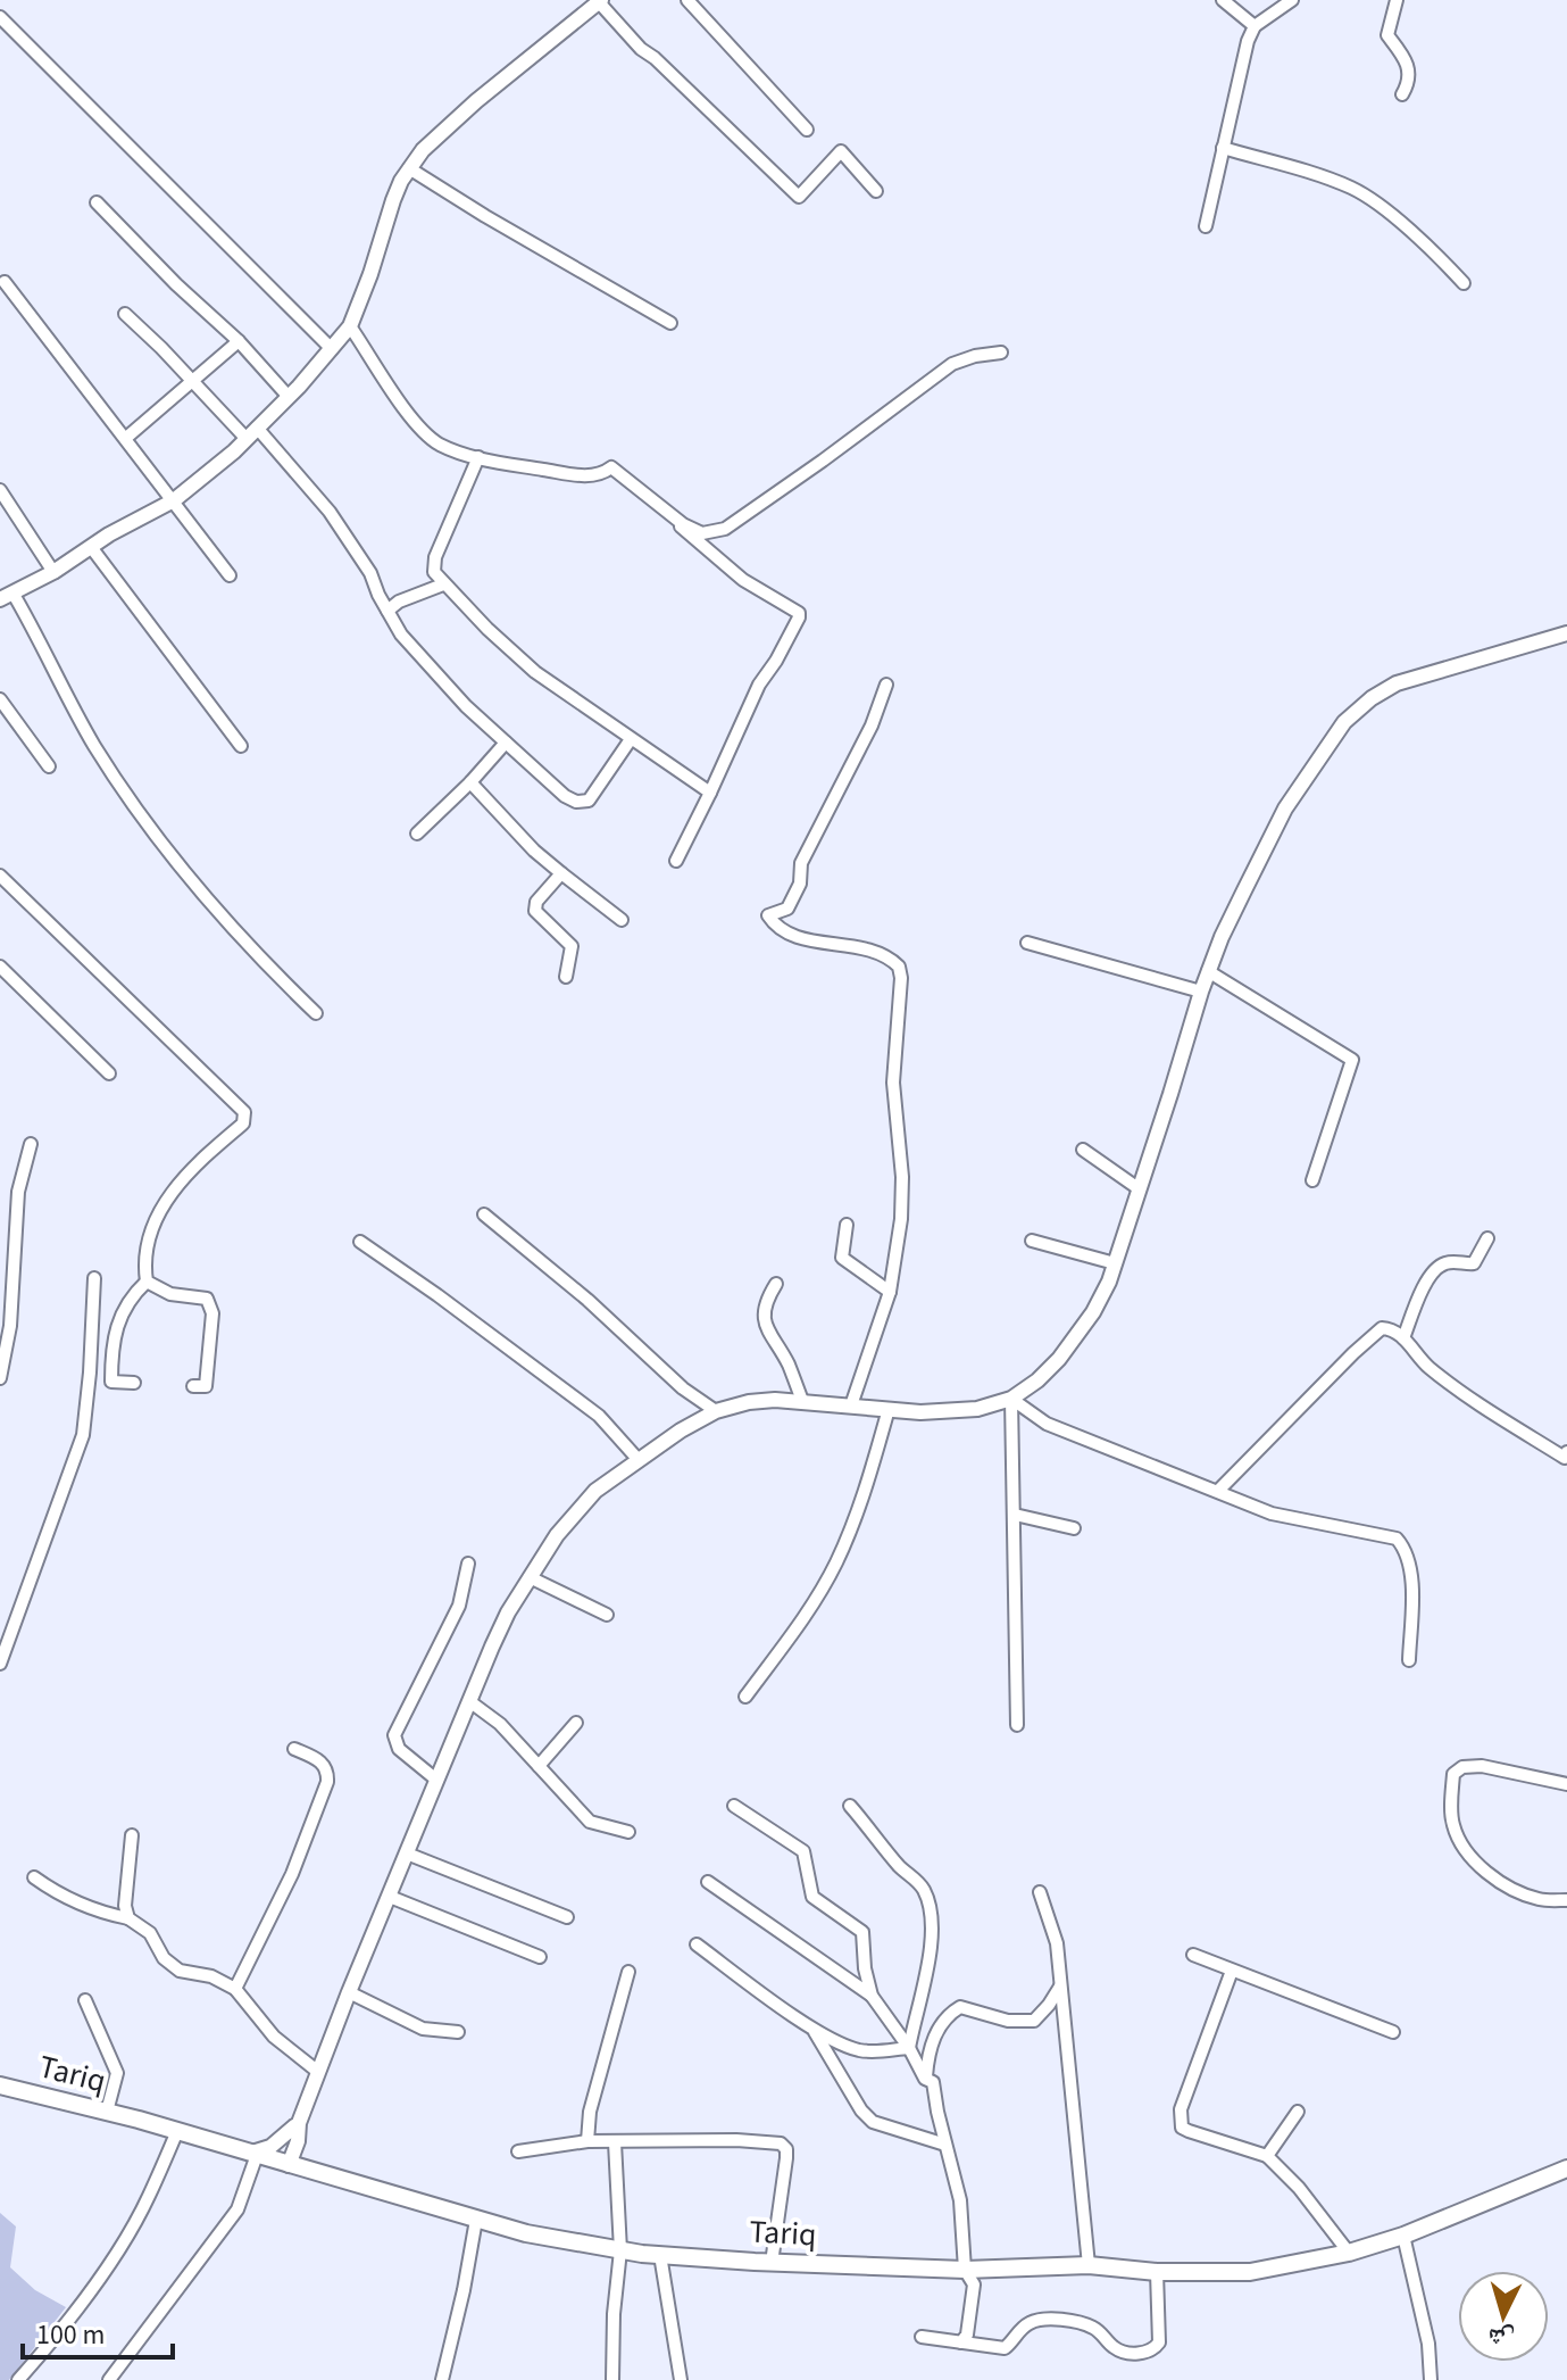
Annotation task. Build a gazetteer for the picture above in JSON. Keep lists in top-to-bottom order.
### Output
{
  "streets": {
    "main road": ["Tariq"]
  },
  "scale_bar": "100 m",
  "north": "bottom"
}
